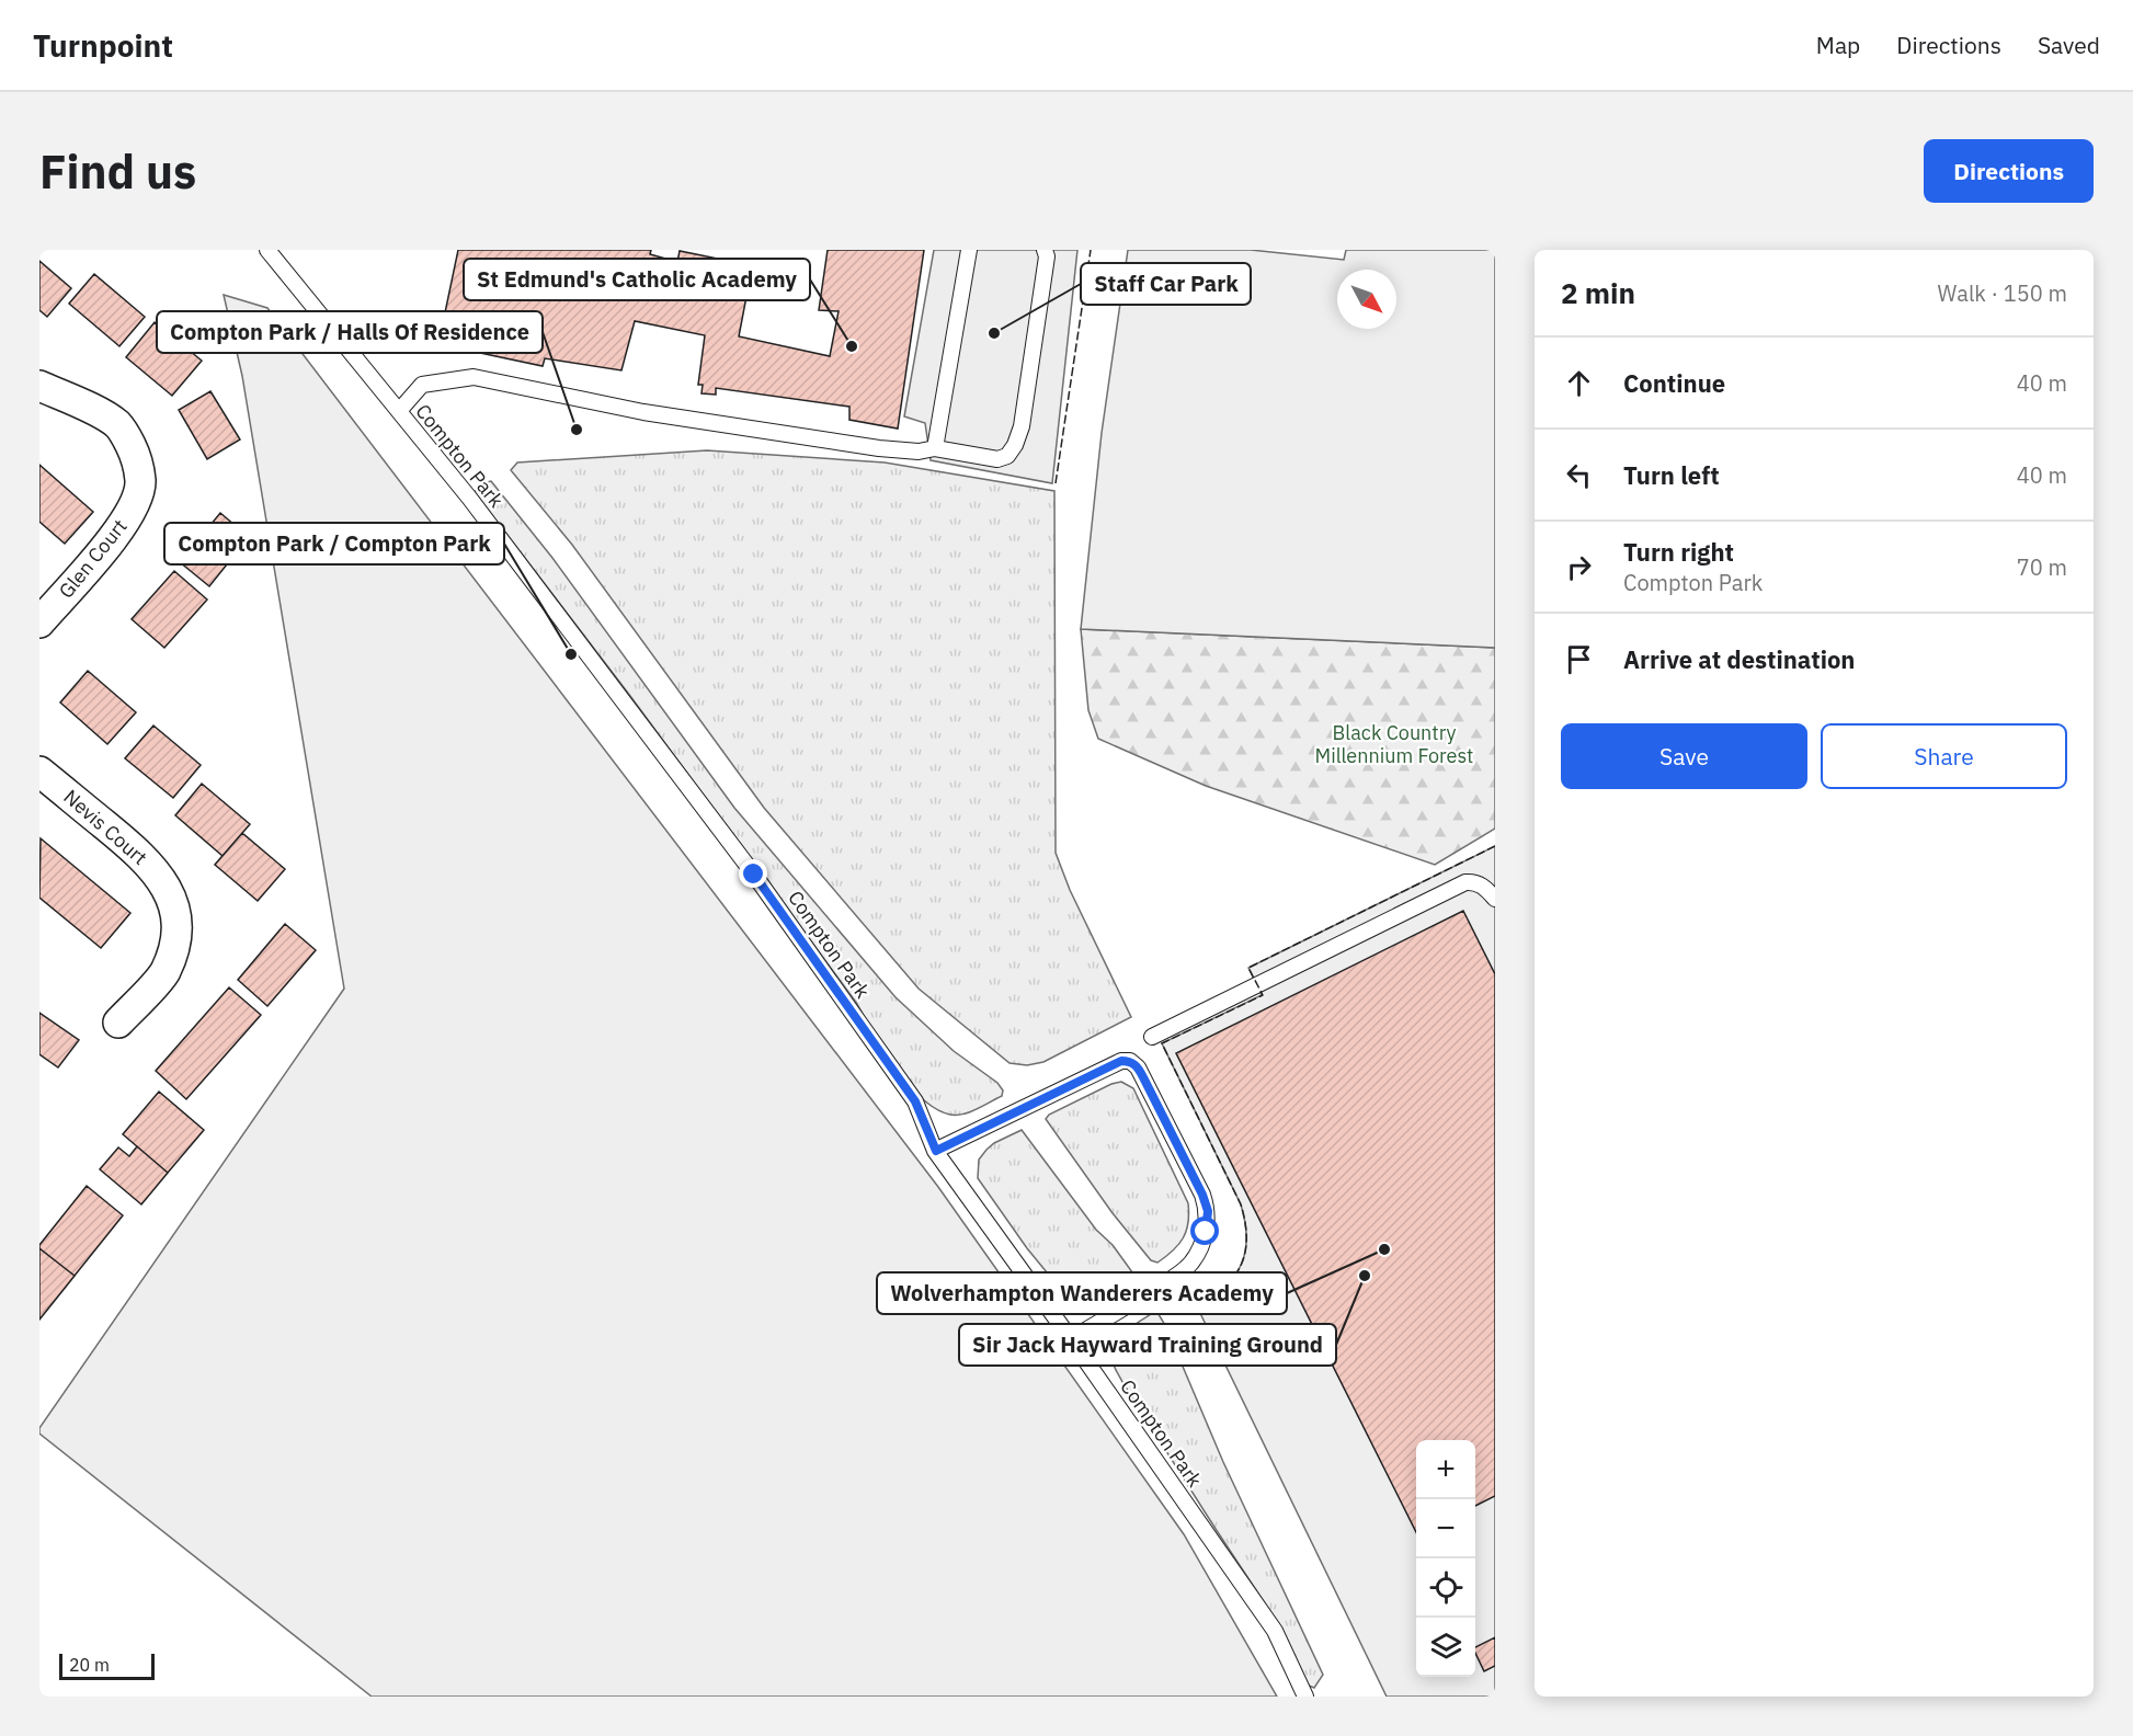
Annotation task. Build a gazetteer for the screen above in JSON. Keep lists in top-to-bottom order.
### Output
{
  "streets": {
    "street": ["Glen Court", "Nevis Court"],
    "lane": ["Compton Park"]
  },
  "parks": ["Black Country Millennium Forest"],
  "places": [
    "Staff Car Park",
    "St Edmund's Catholic Academy",
    "Compton Park / Halls Of Residence",
    "Compton Park / Compton Park",
    "Wolverhampton Wanderers Academy",
    "Sir Jack Hayward Training Ground"
  ],
  "scale_bar": "20 m",
  "north": "bottom right",
  "page": {
    "header": "Turnpoint",
    "nav": ["Map", "Directions", "Saved"],
    "buttons": [
      "Directions",
      ["Save", "Share"]
    ],
    "title": "Find us",
    "heading": ["2 min", "Walk · 150 m"],
    "list": [
      ["Continue", "40 m"],
      ["Turn left", "40 m"],
      ["Turn right", "Compton Park", "70 m"],
      "Arrive at destination"
    ],
    "map_buttons": ["+", "−"],
    "scale": "20 m"
  }
}
